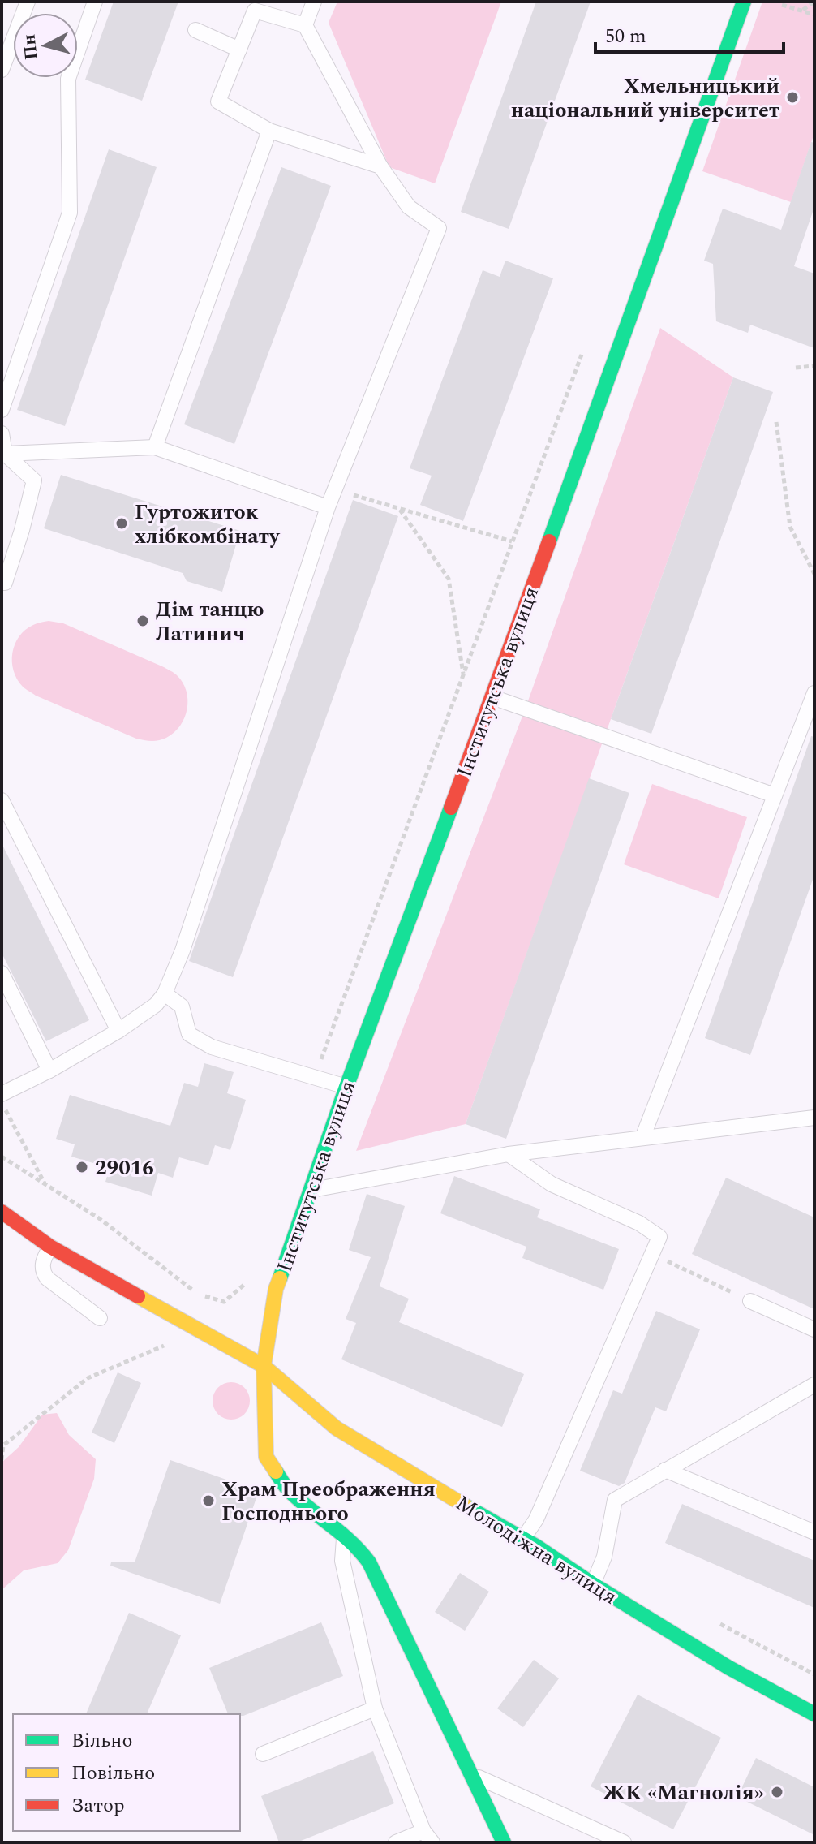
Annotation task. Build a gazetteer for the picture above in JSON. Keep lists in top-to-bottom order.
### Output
{
  "streets": {
    "street": ["Інститутська вулиця", "Молодіжна вулиця"]
  },
  "crossings": [
    ["Інститутська вулиця", "Молодіжна вулиця"]
  ],
  "places": [
    "Хмельницький національний університет",
    "Гуртожиток хлібкомбінату",
    "Дім танцю Латинич",
    "29016",
    "Храм Преображення Господнього",
    "ЖК «Магнолія»"
  ],
  "legend": ["Вільно", "Повільно", "Затор"],
  "scale_bar": "50 m",
  "north": "left"
}
